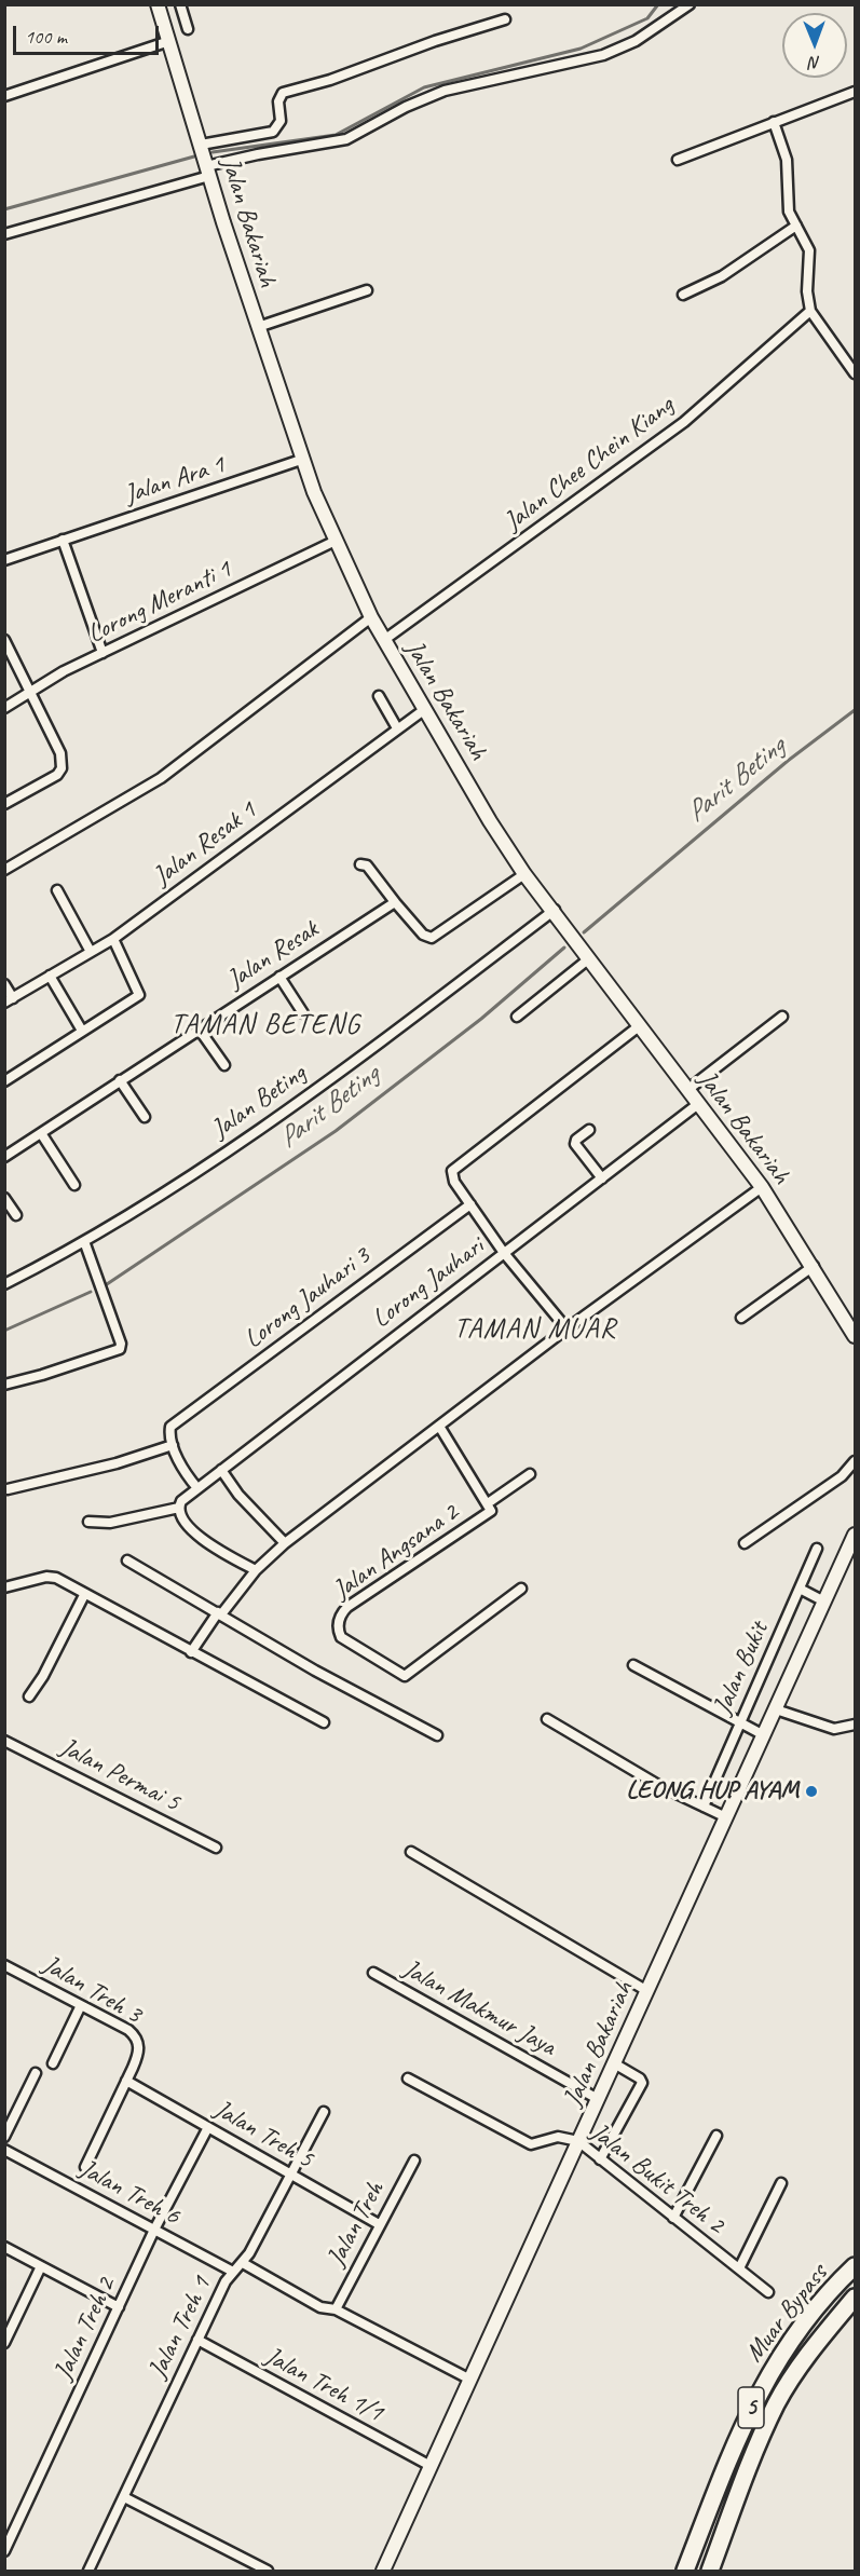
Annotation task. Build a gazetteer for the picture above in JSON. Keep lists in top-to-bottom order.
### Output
{
  "streets": {
    "highway": ["Muar Bypass", "5"],
    "main road": ["Jalan Bakariah"],
    "street": [
      "Jalan Chee Chein Kiang",
      "Jalan Ara 1",
      "Lorong Meranti 1",
      "Jalan Resak 1",
      "Jalan Resak",
      "Jalan Beting",
      "Lorong Jauhari",
      "Lorong Jauhari 3",
      "Jalan Angsana 2",
      "Jalan Bukit",
      "Jalan Permai 5",
      "Jalan Treh 3",
      "Jalan Makmur Jaya",
      "Jalan Treh 5",
      "Jalan Bukit Treh 2",
      "Jalan Treh 6",
      "Jalan Treh",
      "Jalan Treh 1",
      "Jalan Treh 2",
      "Jalan Treh 1/1"
    ]
  },
  "crossings": [
    ["Jalan Bakariah", "Jalan Chee Chein Kiang"],
    ["Jalan Bakariah", "Jalan Ara 1"],
    ["Jalan Bakariah", "Lorong Meranti 1"],
    ["Jalan Bakariah", "Jalan Resak 1"],
    ["Jalan Bakariah", "Jalan Beting"],
    ["Jalan Bakariah", "Lorong Jauhari"],
    ["Jalan Bakariah", "Jalan Makmur Jaya"],
    ["Jalan Bakariah", "Jalan Bukit Treh 2"],
    ["Jalan Bakariah", "Jalan Treh 1/1"],
    ["Jalan Treh 3", "Jalan Treh 5"],
    ["Jalan Treh 5", "Jalan Treh"],
    ["Jalan Treh 5", "Jalan Treh 1"],
    ["Jalan Treh 5", "Jalan Treh 2"],
    ["Jalan Treh 6", "Jalan Treh 1"],
    ["Jalan Treh 6", "Jalan Treh 2"],
    ["Jalan Treh 1", "Jalan Treh 1/1"]
  ],
  "districts": ["TAMAN BETENG", "TAMAN MUAR"],
  "water": ["Parit Beting"],
  "places": ["LEONG HUP AYAM"],
  "scale_bar": "100 m",
  "north": "bottom"
}
